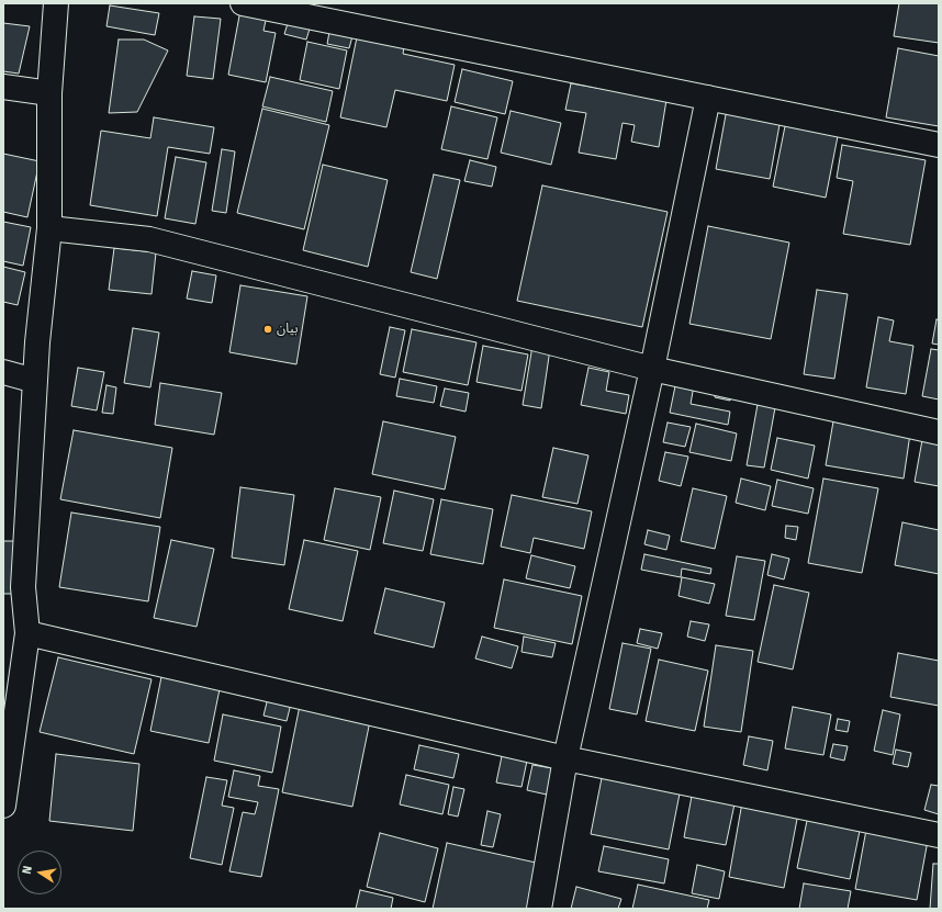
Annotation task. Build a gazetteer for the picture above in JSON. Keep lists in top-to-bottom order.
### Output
{
  "places": ["بيان"],
  "north": "left"
}
